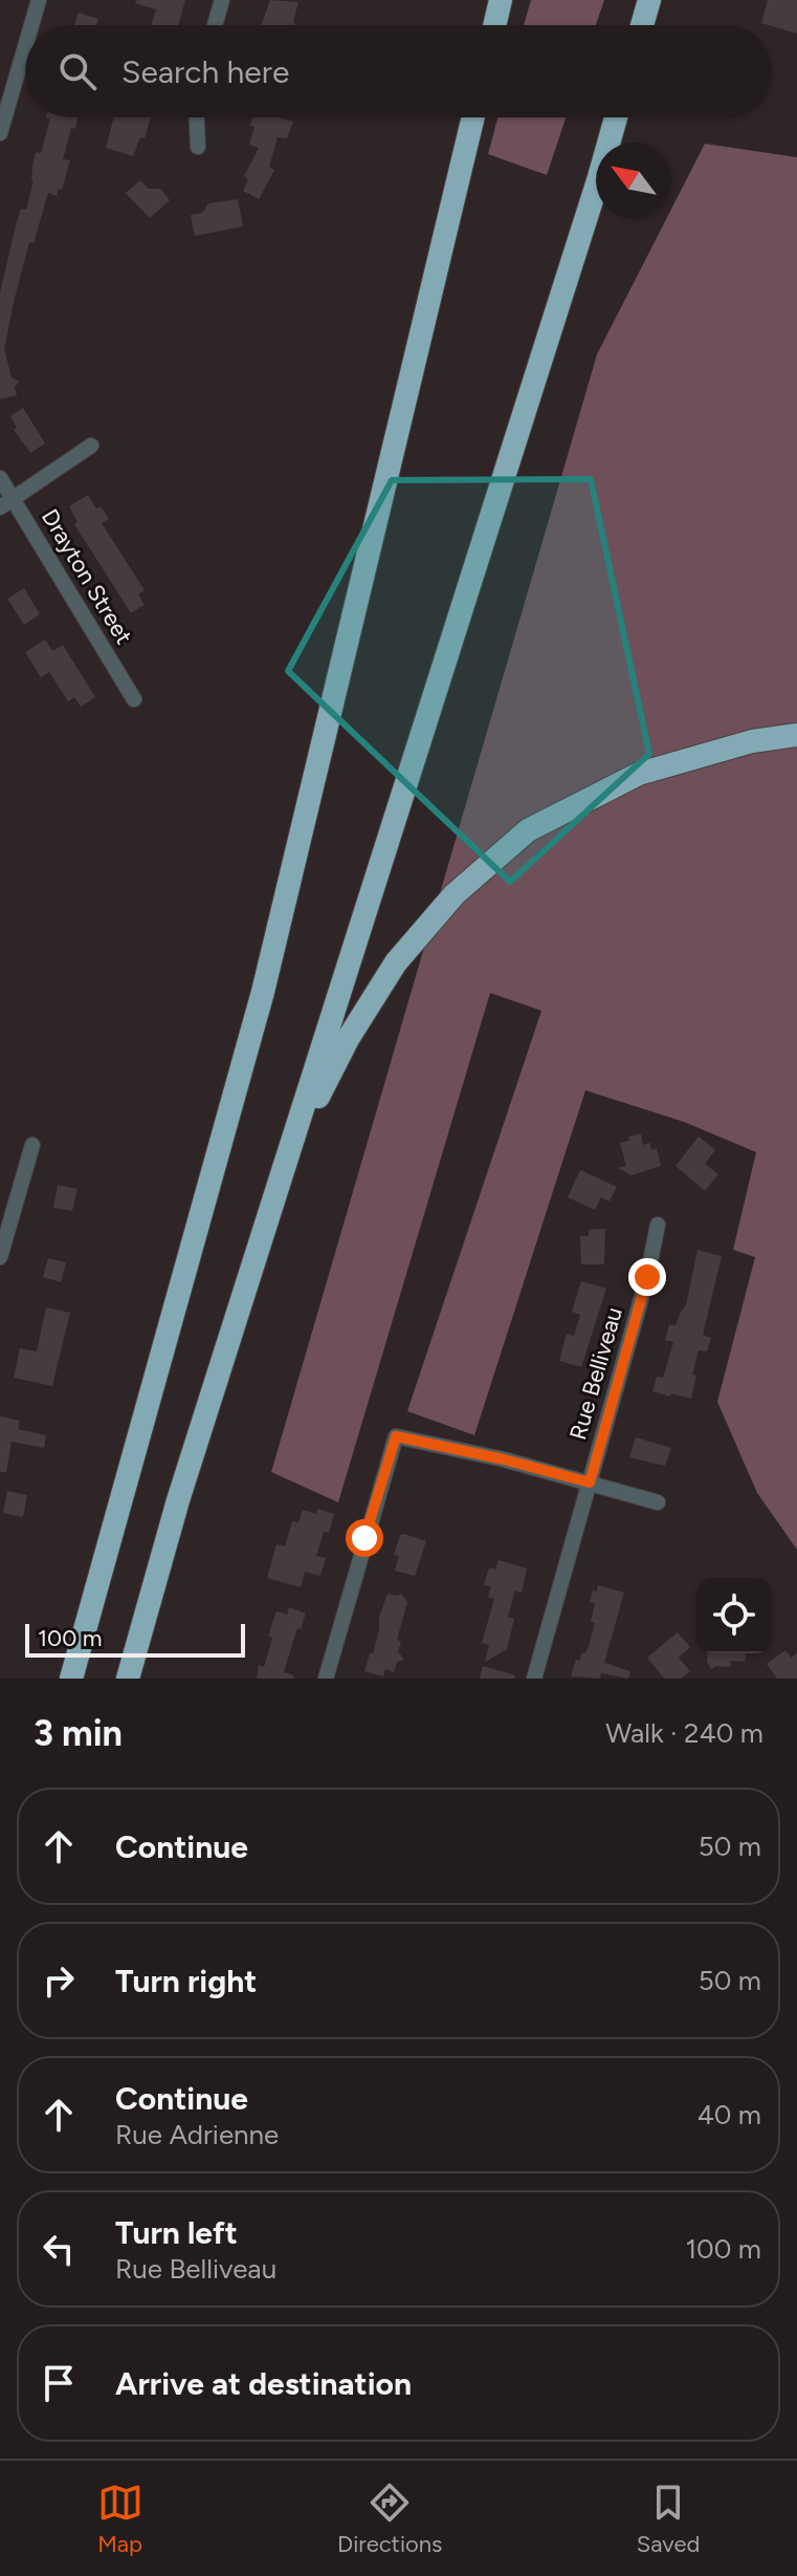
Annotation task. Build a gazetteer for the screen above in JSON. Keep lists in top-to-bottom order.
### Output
{
  "streets": {
    "street": ["Drayton Street", "Rue Belliveau"]
  },
  "scale_bar": "100 m",
  "north": "top left",
  "page": {
    "search": "Search here",
    "scale": "100 m",
    "heading": ["3 min", "Walk · 240 m"],
    "list": [
      ["Continue", "50 m"],
      ["Turn right", "50 m"],
      ["Continue", "Rue Adrienne", "40 m"],
      ["Turn left", "Rue Belliveau", "100 m"],
      "Arrive at destination"
    ],
    "nav": ["Map", "Directions", "Saved"]
  }
}
